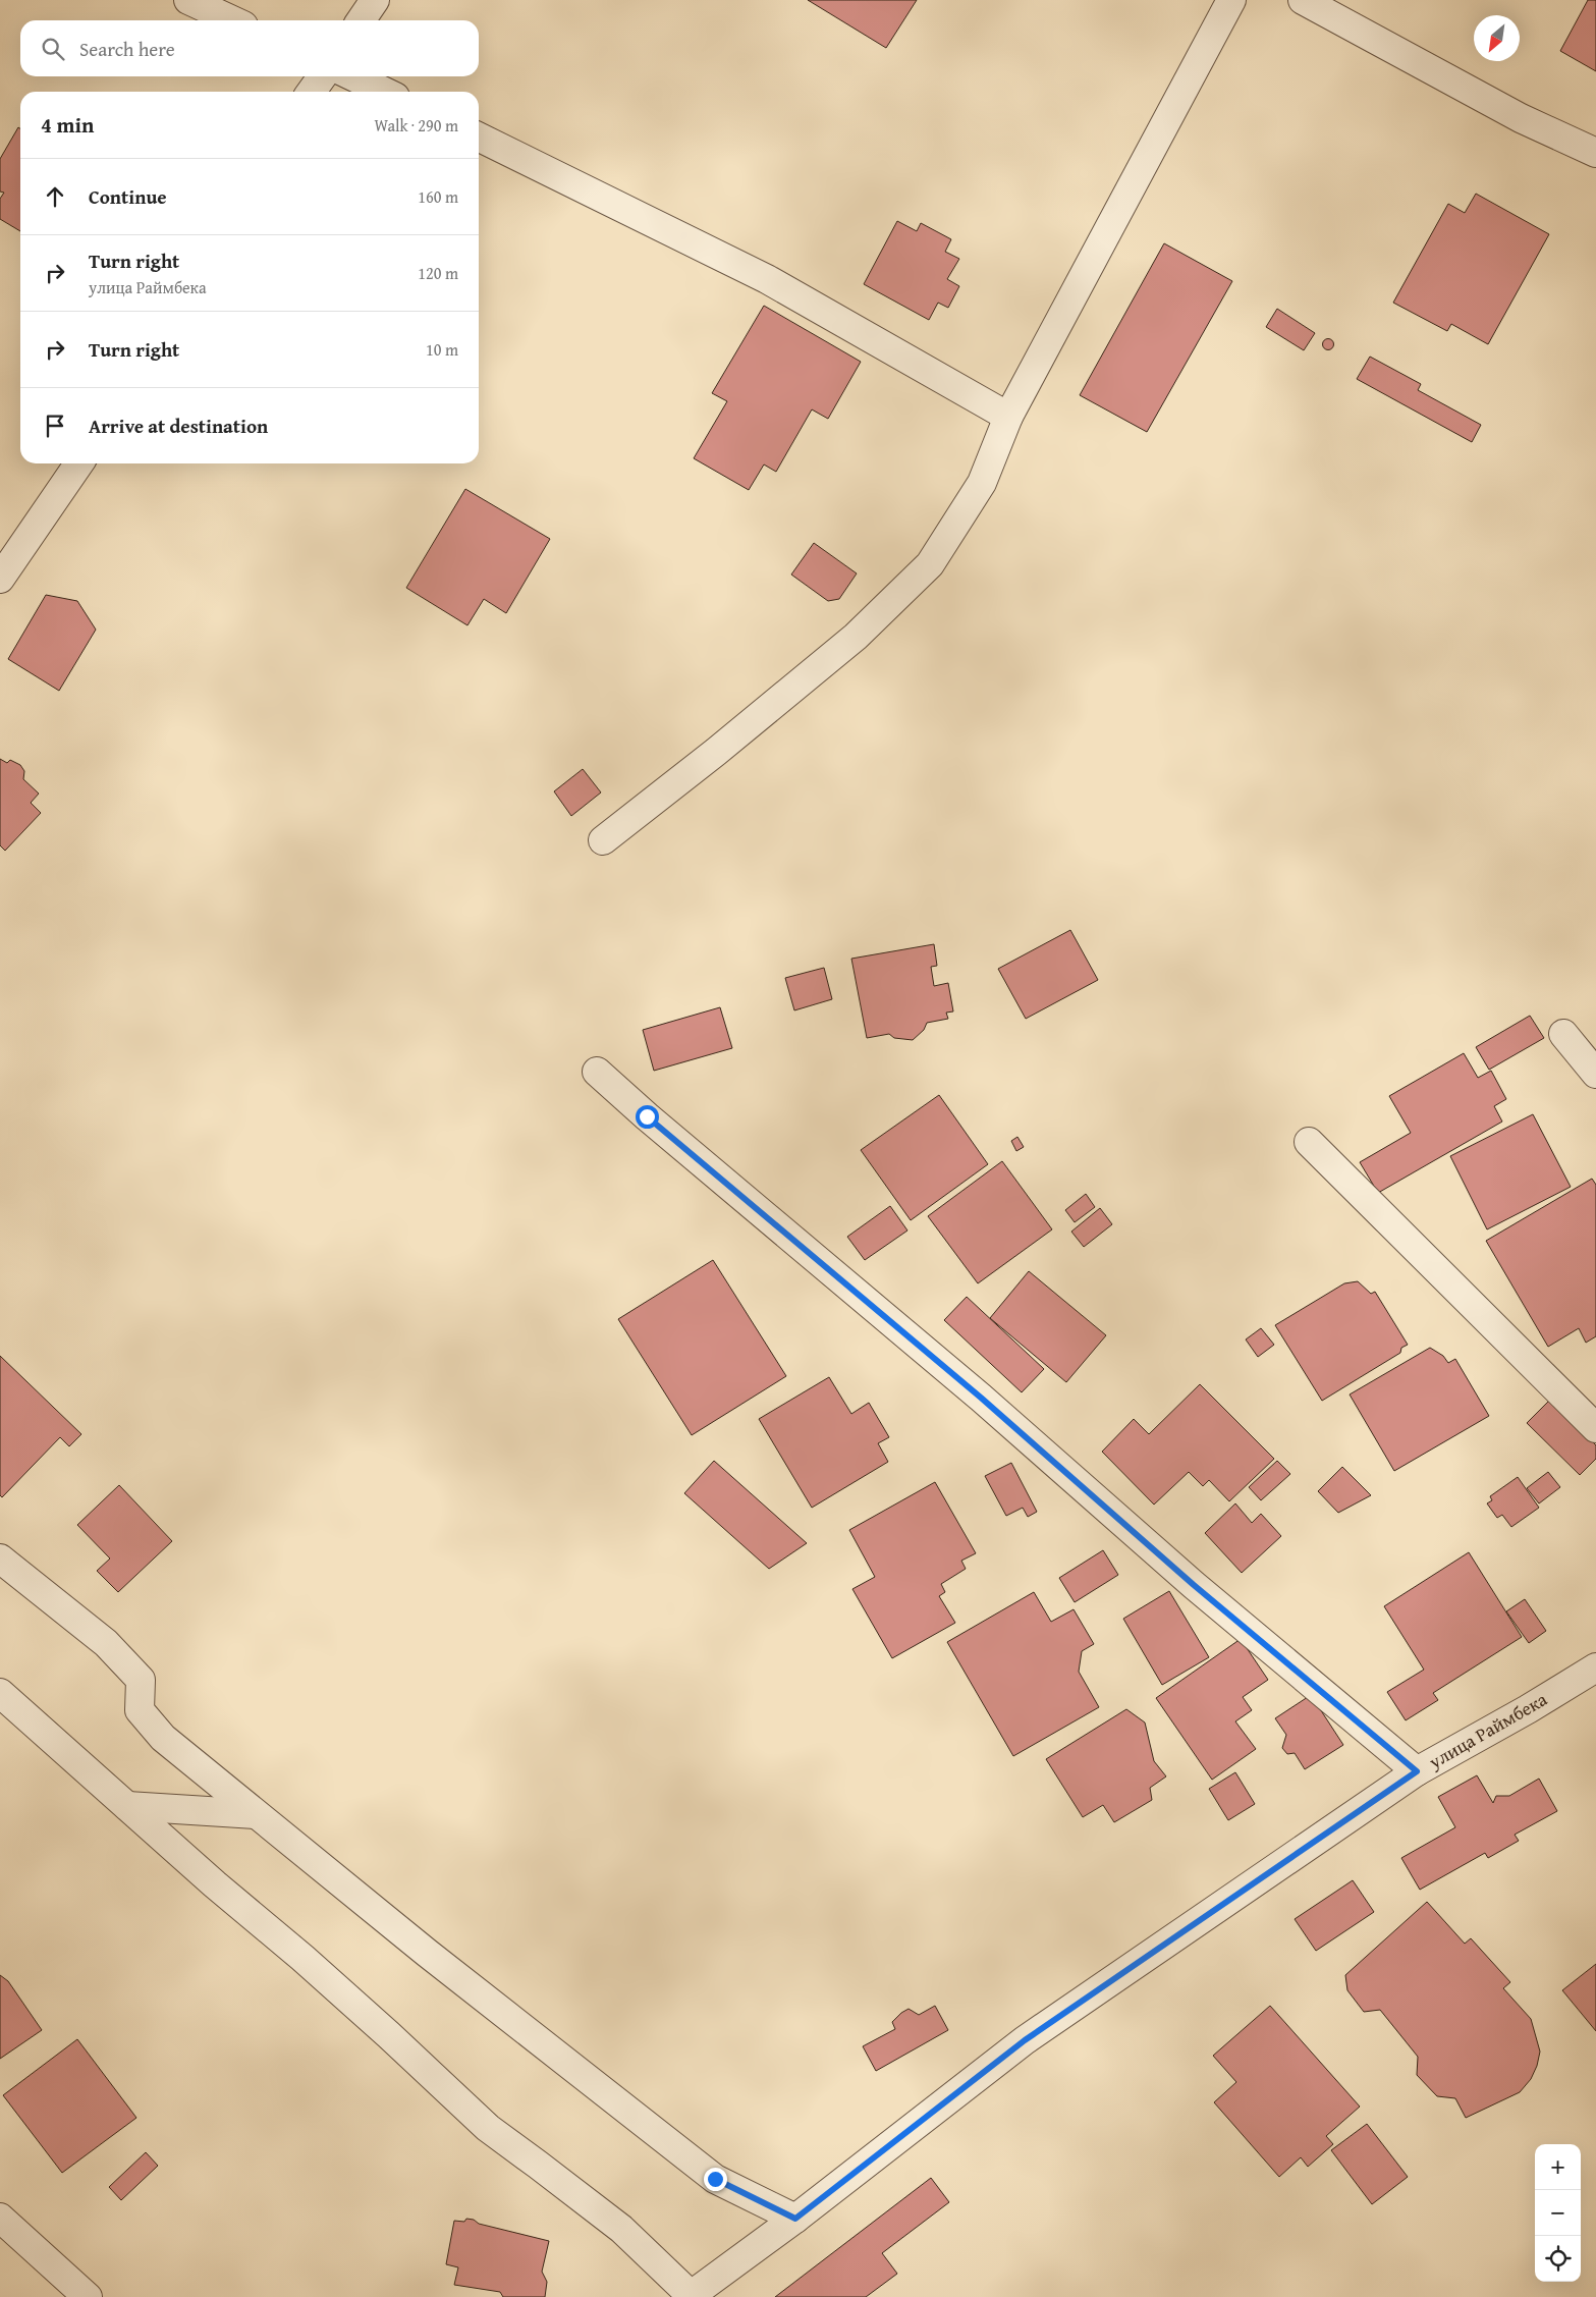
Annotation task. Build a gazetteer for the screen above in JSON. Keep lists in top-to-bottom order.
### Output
{
  "streets": {
    "street": ["улица Раймбека"]
  },
  "north": "bottom left",
  "page": {
    "search": "Search here",
    "heading": ["4 min", "Walk · 290 m"],
    "list": [
      ["Continue", "160 m"],
      ["Turn right", "улица Раймбека", "120 m"],
      ["Turn right", "10 m"],
      "Arrive at destination"
    ],
    "map_buttons": ["+", "−"]
  }
}
